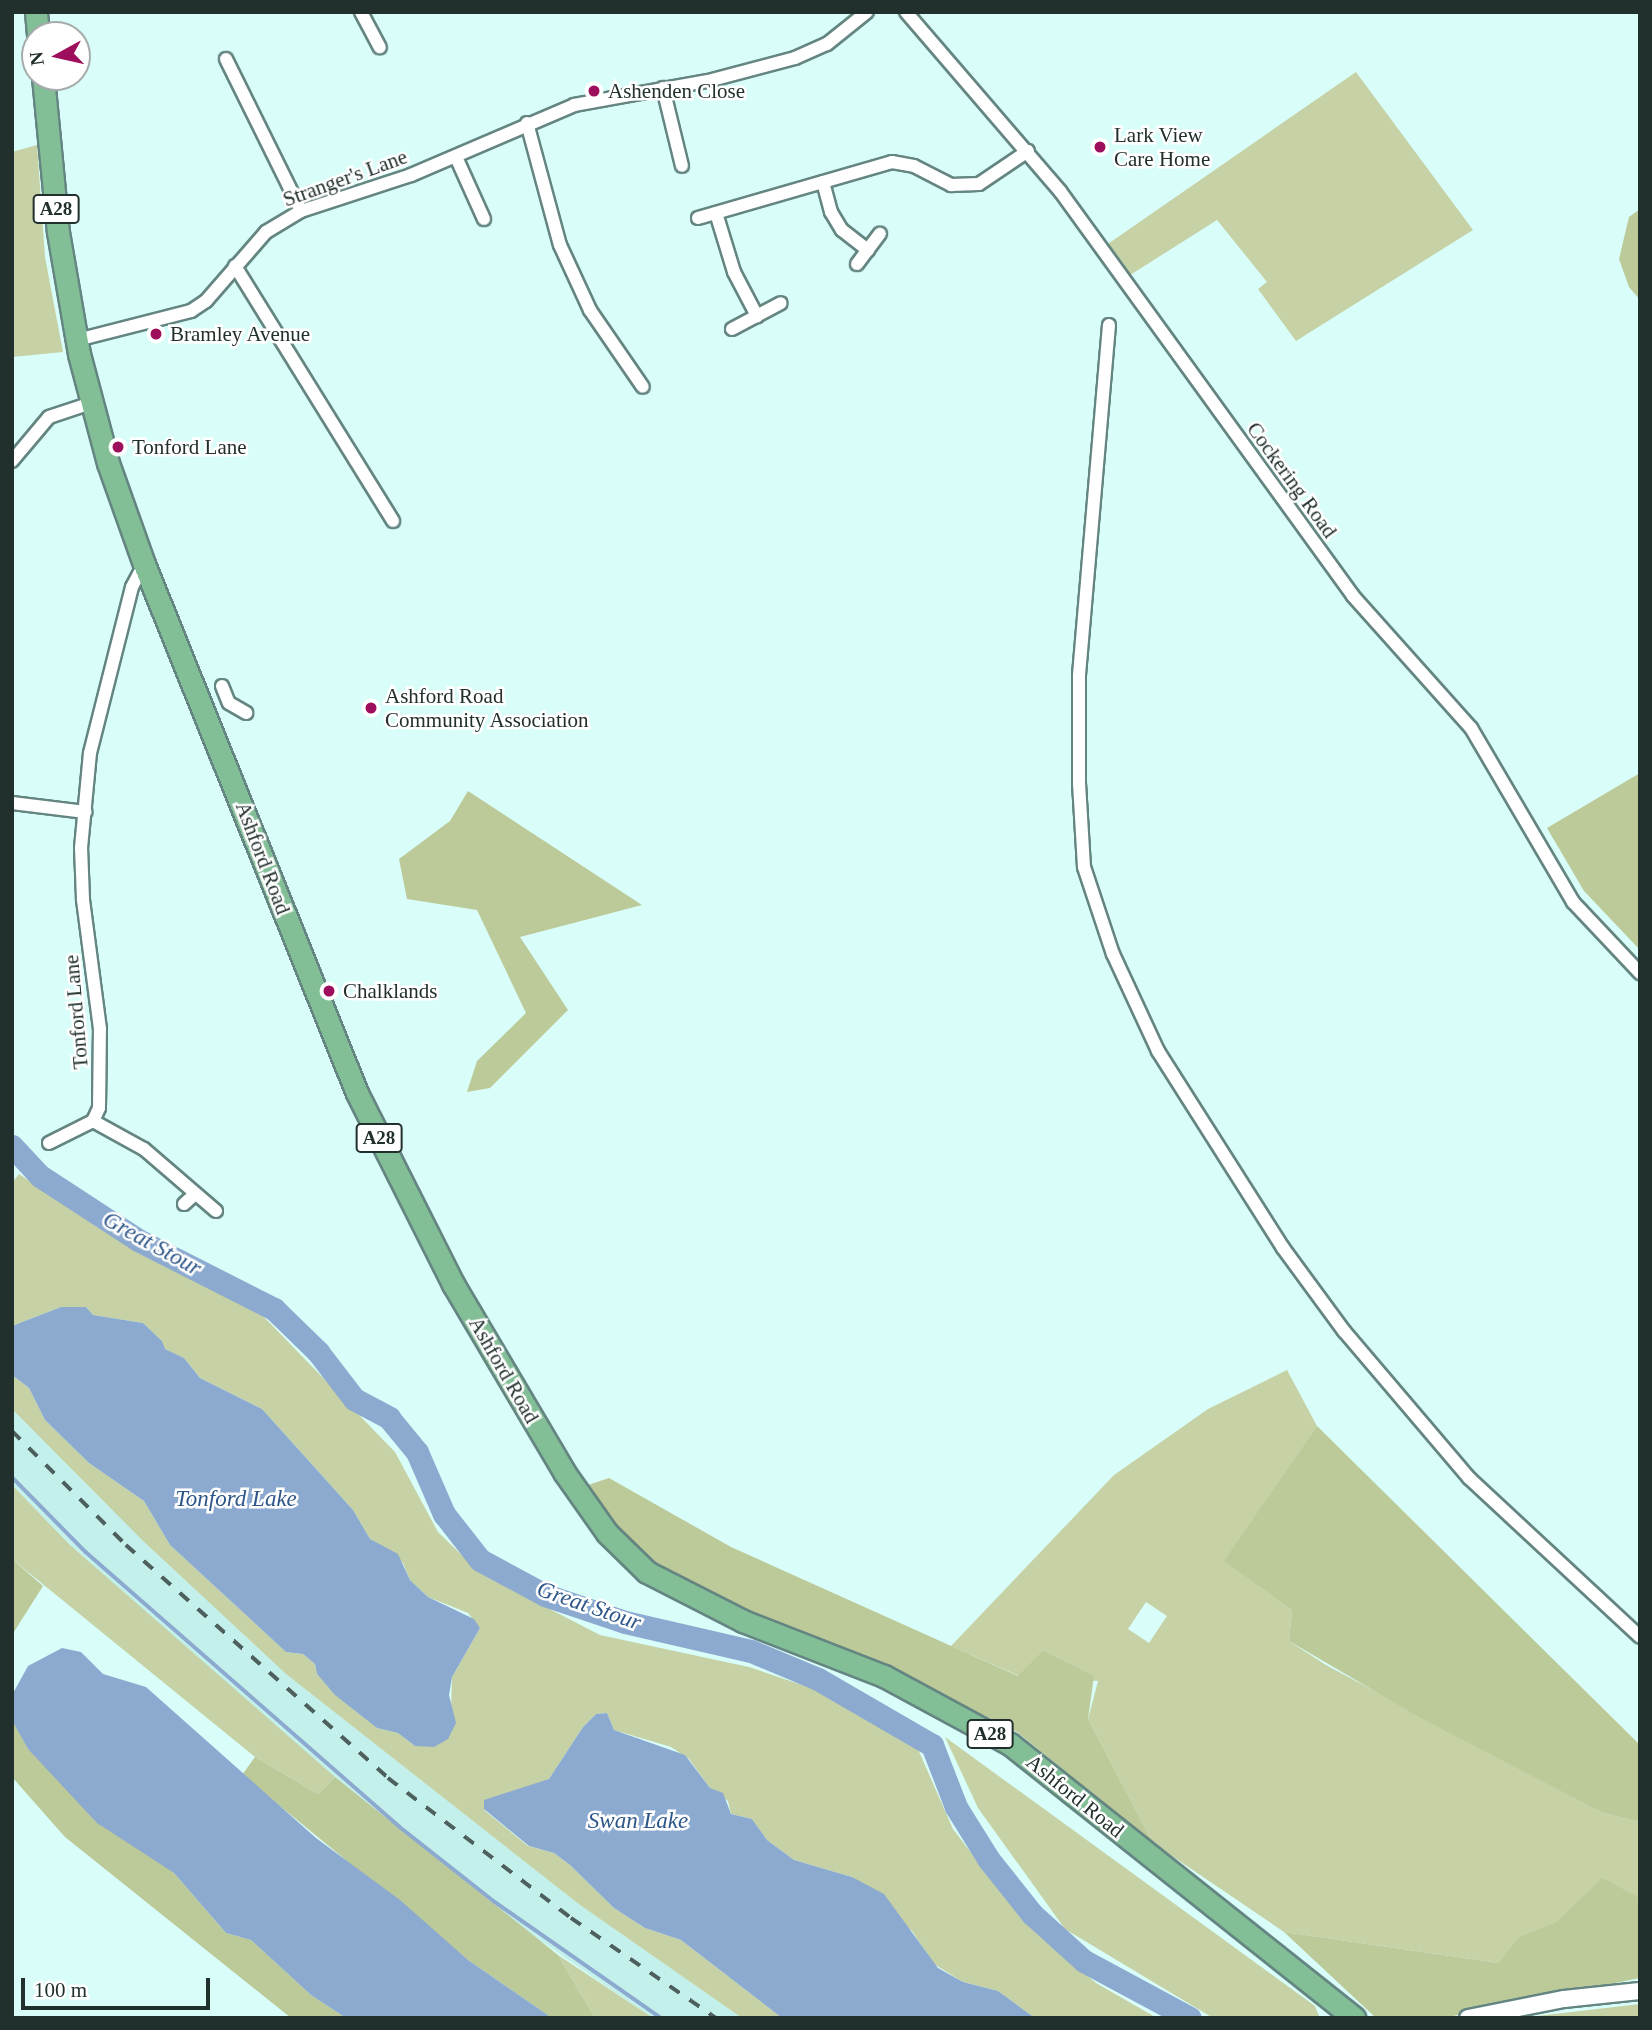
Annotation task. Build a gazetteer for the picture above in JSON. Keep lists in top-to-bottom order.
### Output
{
  "streets": {
    "highway": ["A28", "Ashford Road"],
    "street": ["Stranger's Lane", "Cockering Road", "Tonford Lane"]
  },
  "crossings": [
    ["Stranger's Lane", "A28"],
    ["A28", "Ashford Road"],
    ["Ashford Road", "Tonford Lane"]
  ],
  "water": ["Great Stour", "Tonford Lake", "Swan Lake"],
  "places": [
    "Ashenden Close",
    "Lark View Care Home",
    "Bramley Avenue",
    "Tonford Lane",
    "Ashford Road Community Association",
    "Chalklands"
  ],
  "scale_bar": "100 m",
  "north": "left"
}
